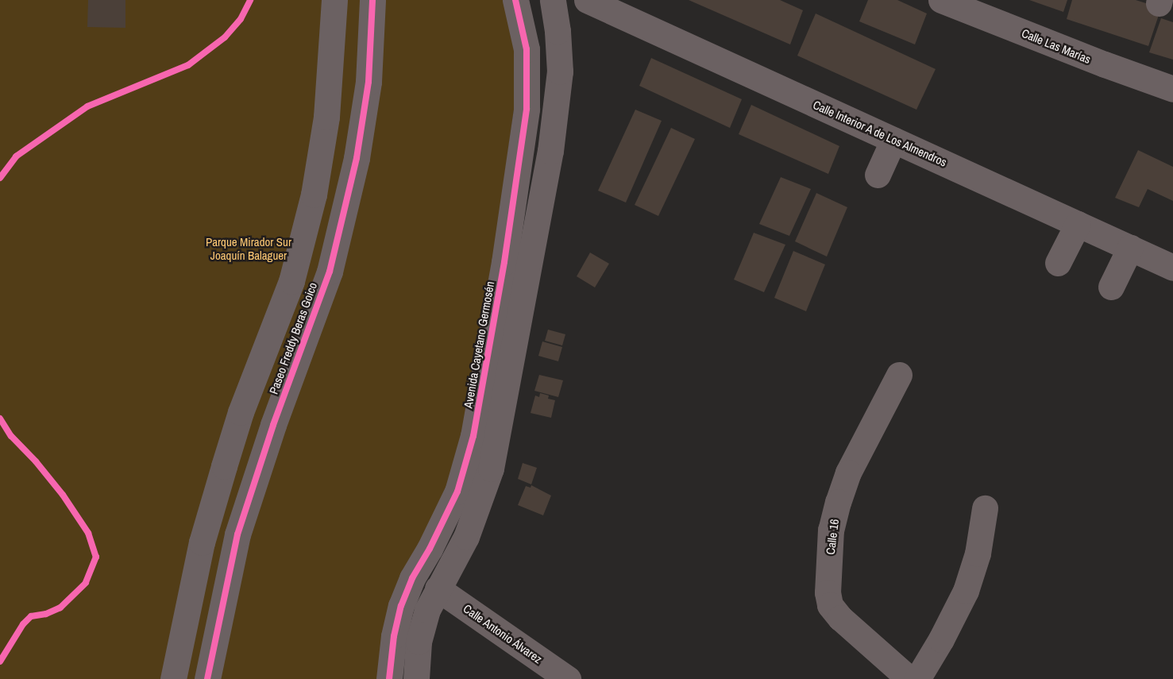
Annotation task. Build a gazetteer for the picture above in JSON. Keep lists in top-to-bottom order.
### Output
{
  "streets": {
    "street": [
      "Calle Las Marías",
      "Calle Interior A de Los Almendros",
      "Paseo Freddy Beras Goico",
      "Avenida Cayetano Germosén",
      "Calle 16",
      "Calle Antonio Álvarez"
    ]
  },
  "parks": ["Parque Mirador Sur Joaquín Balaguer"]
}
